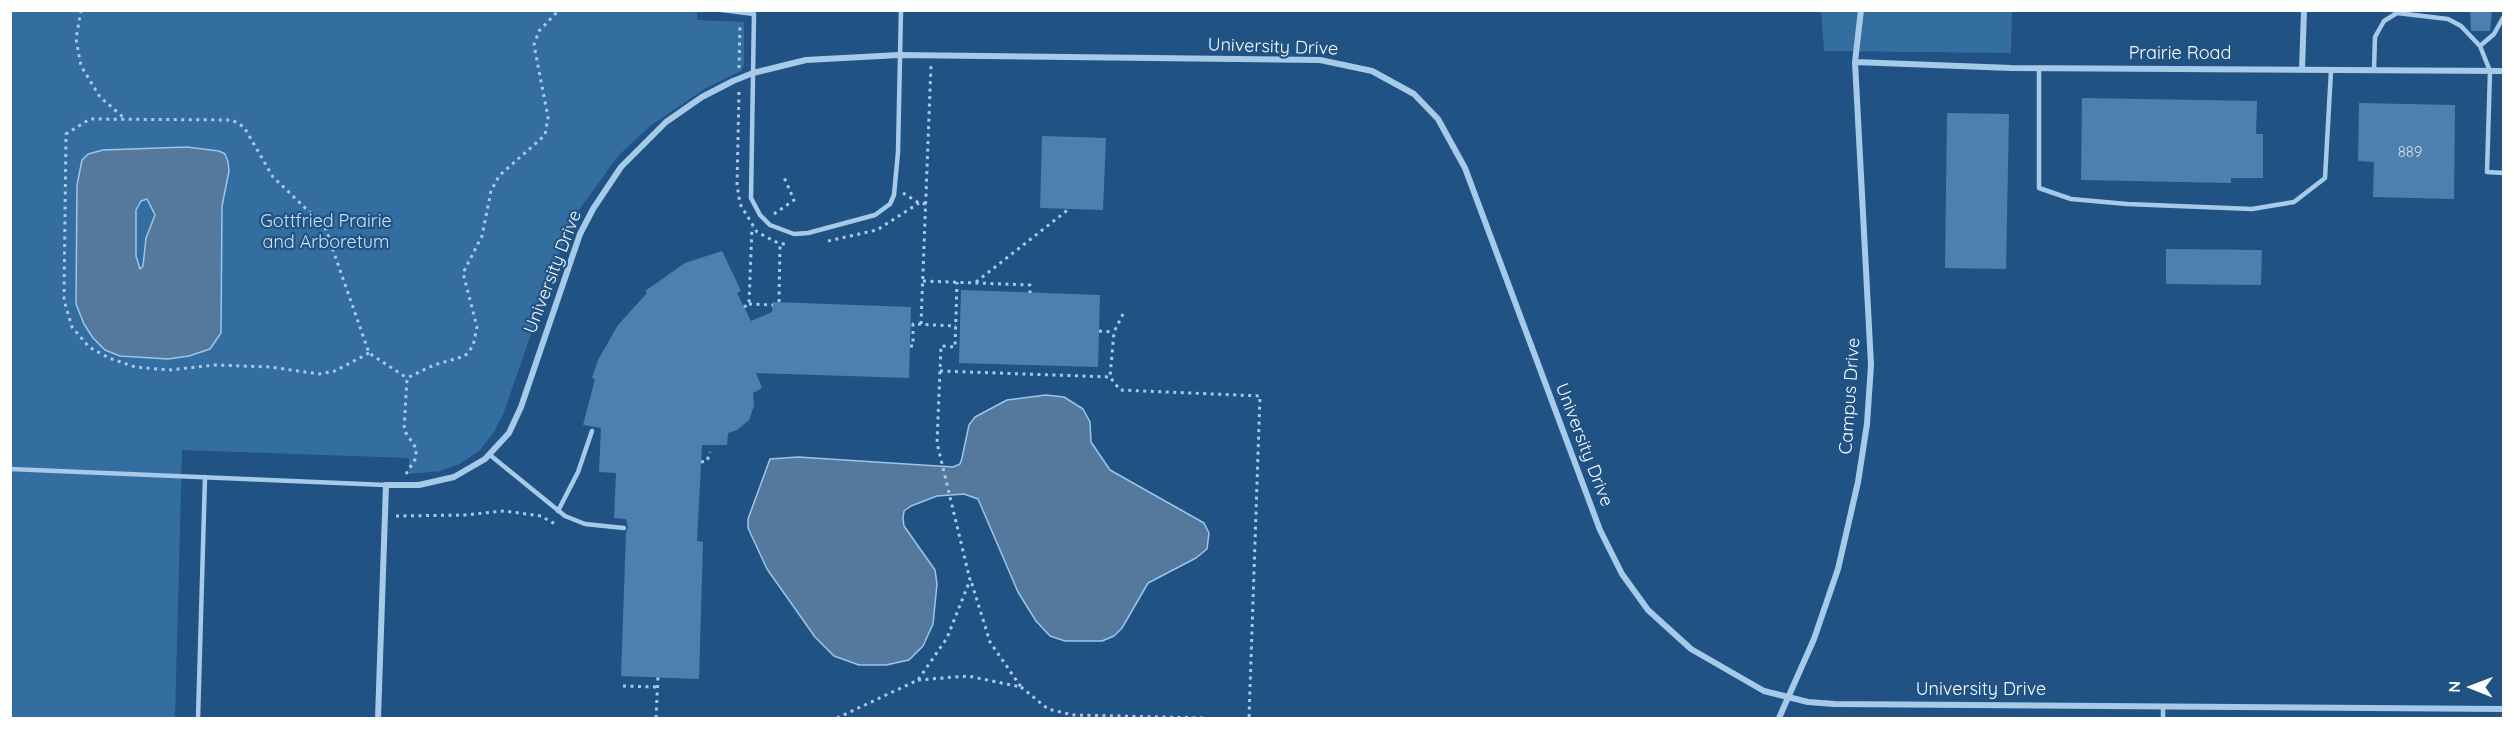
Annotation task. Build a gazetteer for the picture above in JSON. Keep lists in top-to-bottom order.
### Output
{
  "streets": {
    "street": ["University Drive", "Prairie Road", "Campus Drive"]
  },
  "crossings": [
    ["University Drive", "Campus Drive"],
    ["Prairie Road", "Campus Drive"]
  ],
  "parks": ["Gottfried Prairie and Arboretum"],
  "house_numbers": ["889"],
  "north": "left"
}
